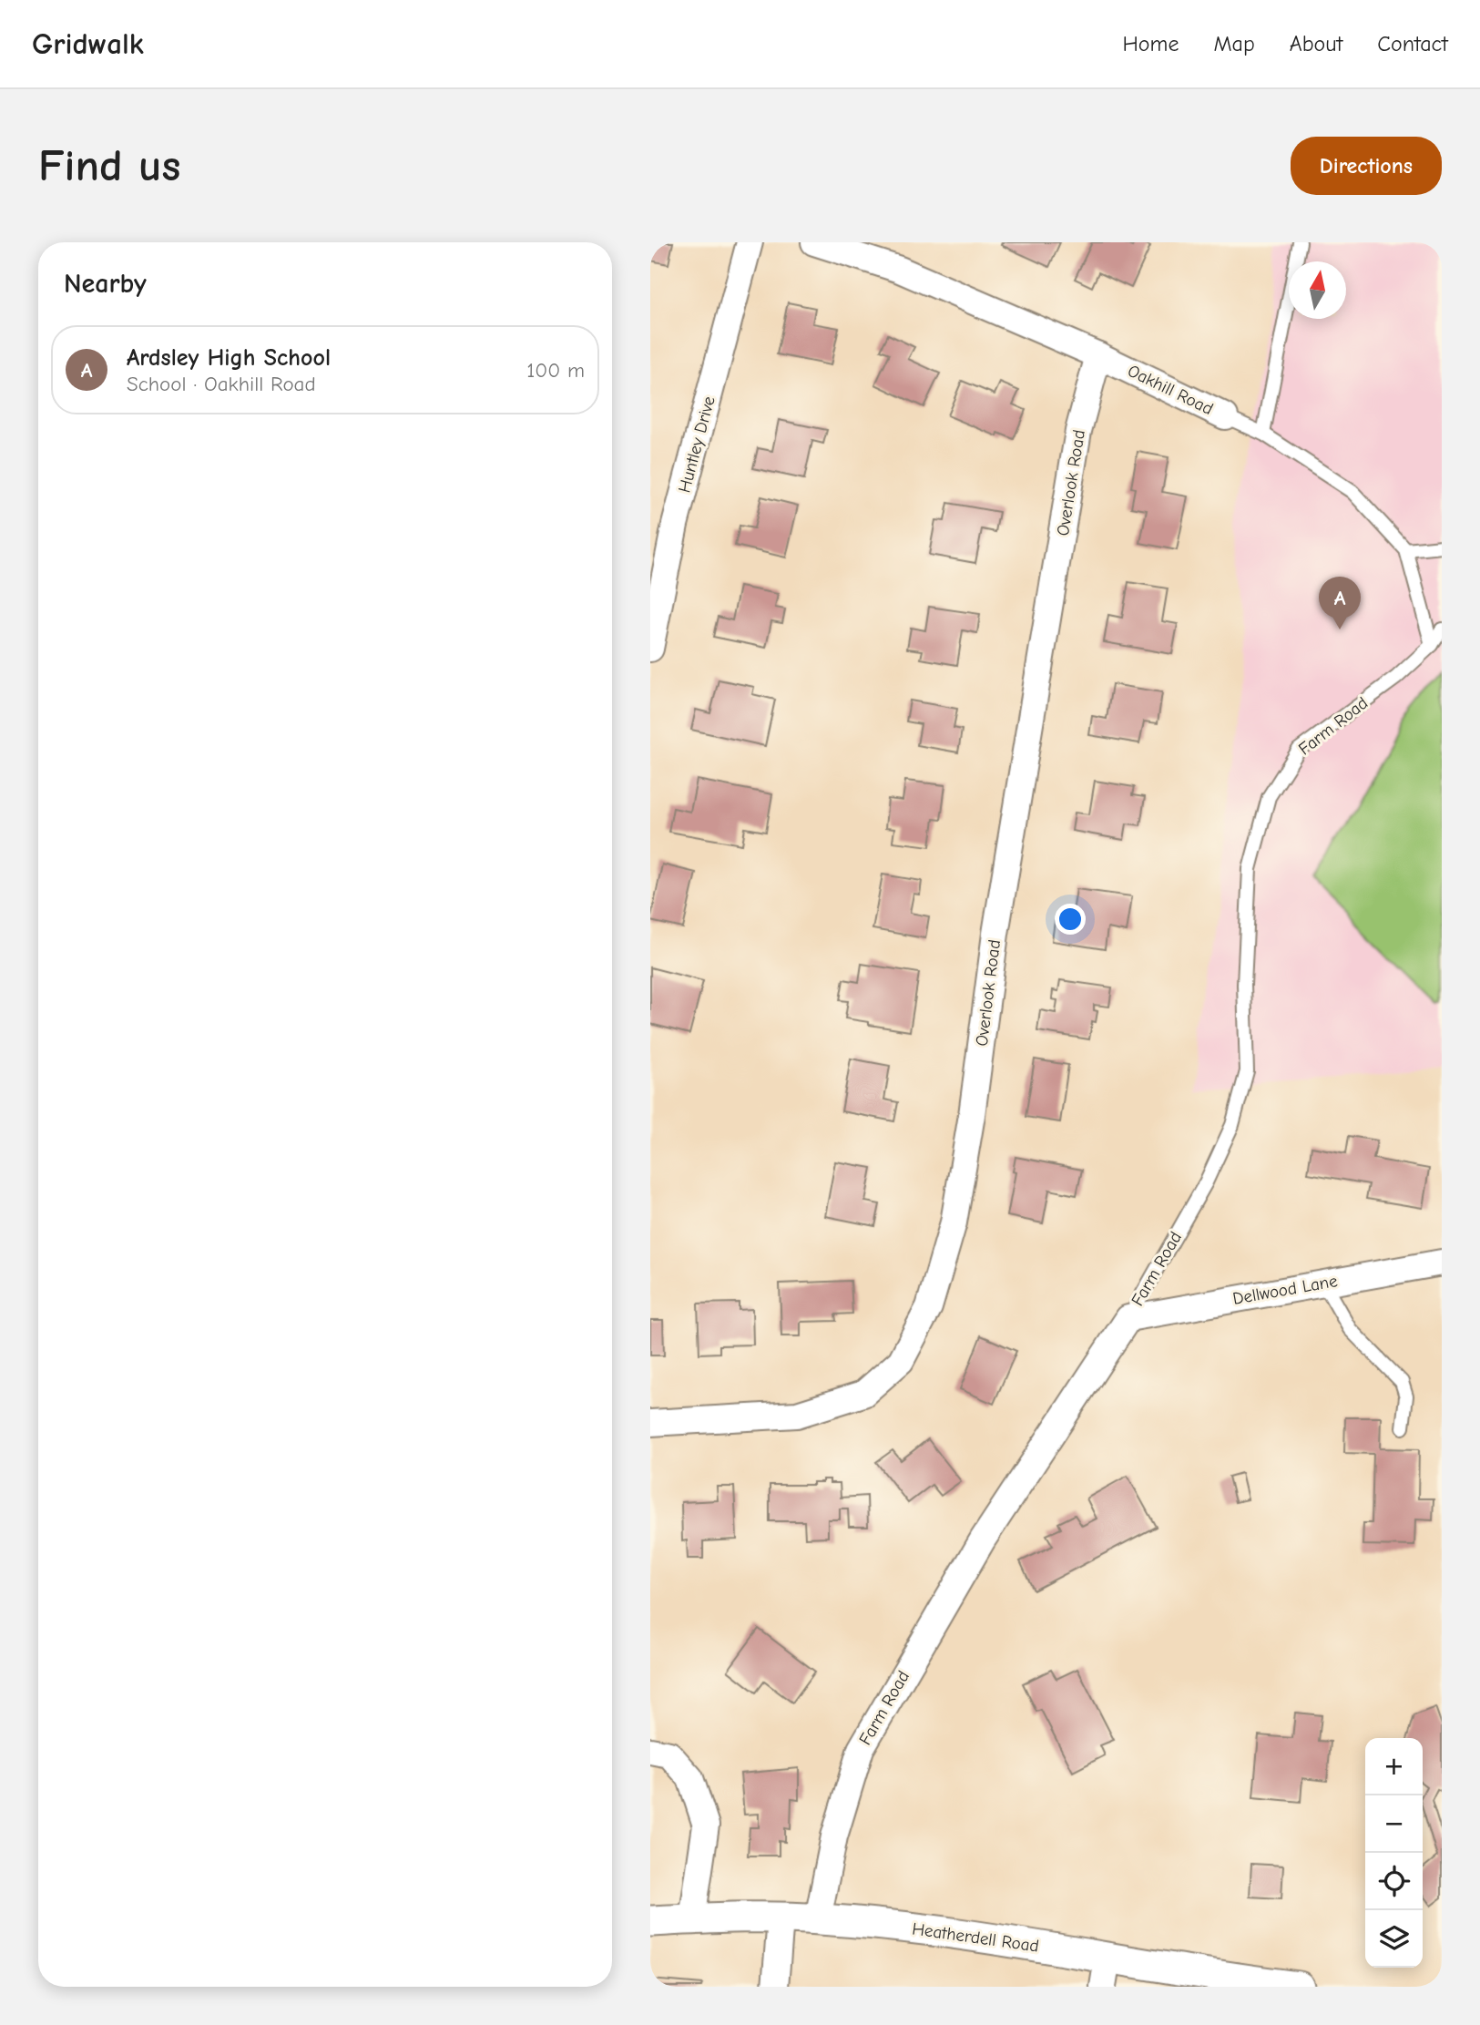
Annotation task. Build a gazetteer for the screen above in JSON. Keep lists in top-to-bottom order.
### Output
{
  "streets": {
    "street": [
      "Oakhill Road",
      "Huntley Drive",
      "Overlook Road",
      "Farm Road",
      "Dellwood Lane",
      "Heatherdell Road"
    ]
  },
  "crossings": [
    ["Oakhill Road", "Overlook Road"],
    ["Oakhill Road", "Farm Road"],
    ["Farm Road", "Dellwood Lane"],
    ["Farm Road", "Heatherdell Road"]
  ],
  "north": "top",
  "page": {
    "header": "Gridwalk",
    "nav": [
      "Home",
      "Map",
      "About",
      "Contact"
    ],
    "buttons": "Directions",
    "title": "Find us",
    "heading": "Nearby",
    "list": [
      {
        "mark": "A",
        "name": "Ardsley High School",
        "note": "School · Oakhill Road",
        "value": "100 m"
      }
    ],
    "pins": "A",
    "map_buttons": ["+", "−"]
  }
}
